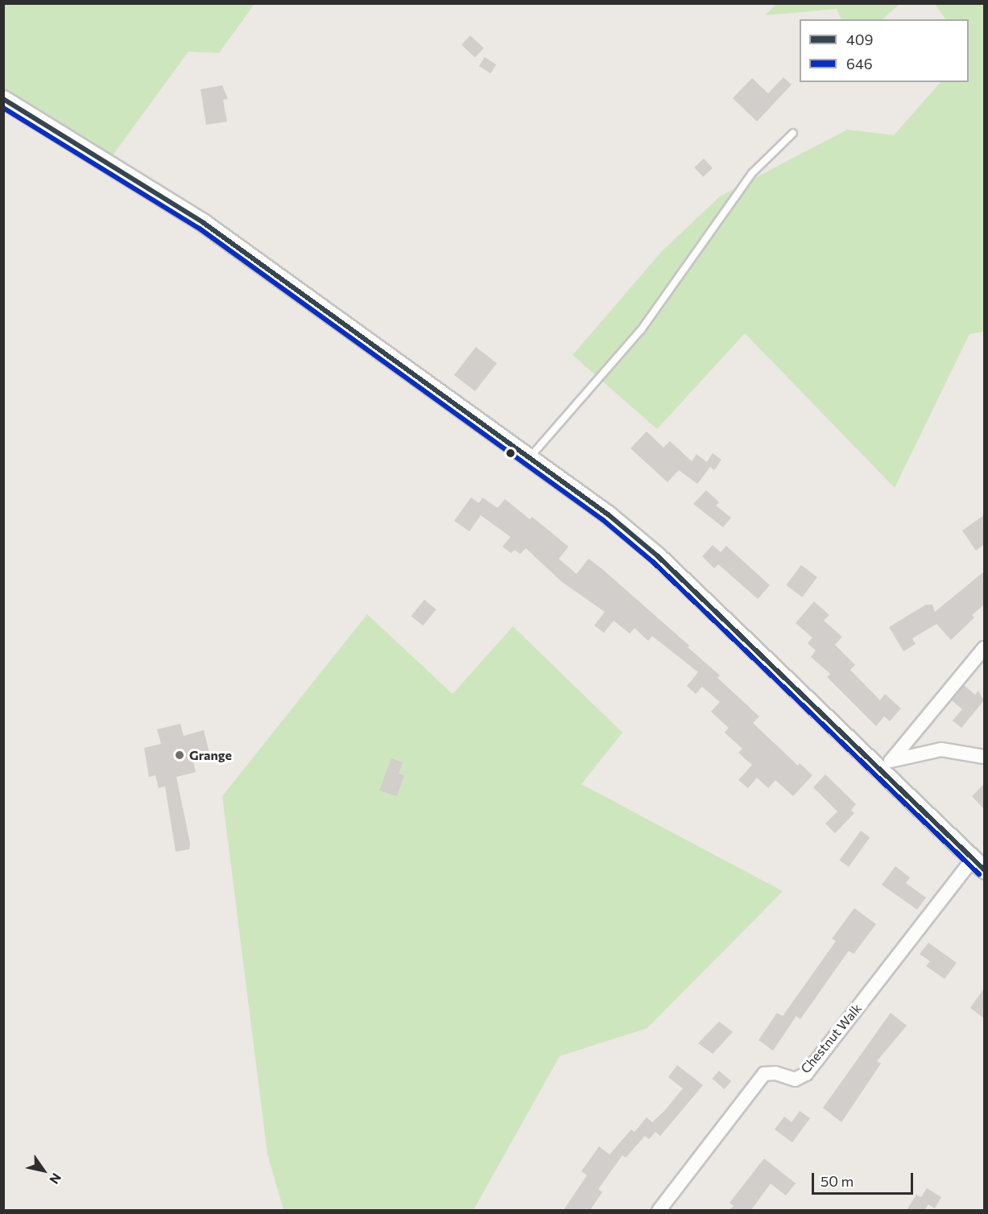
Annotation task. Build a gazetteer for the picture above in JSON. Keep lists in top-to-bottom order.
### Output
{
  "streets": {
    "street": ["Chestnut Walk"]
  },
  "places": ["Grange"],
  "lines": ["transit line 409", "transit line 646"],
  "legend": ["409", "646"],
  "scale_bar": "50 m",
  "north": "bottom right"
}
